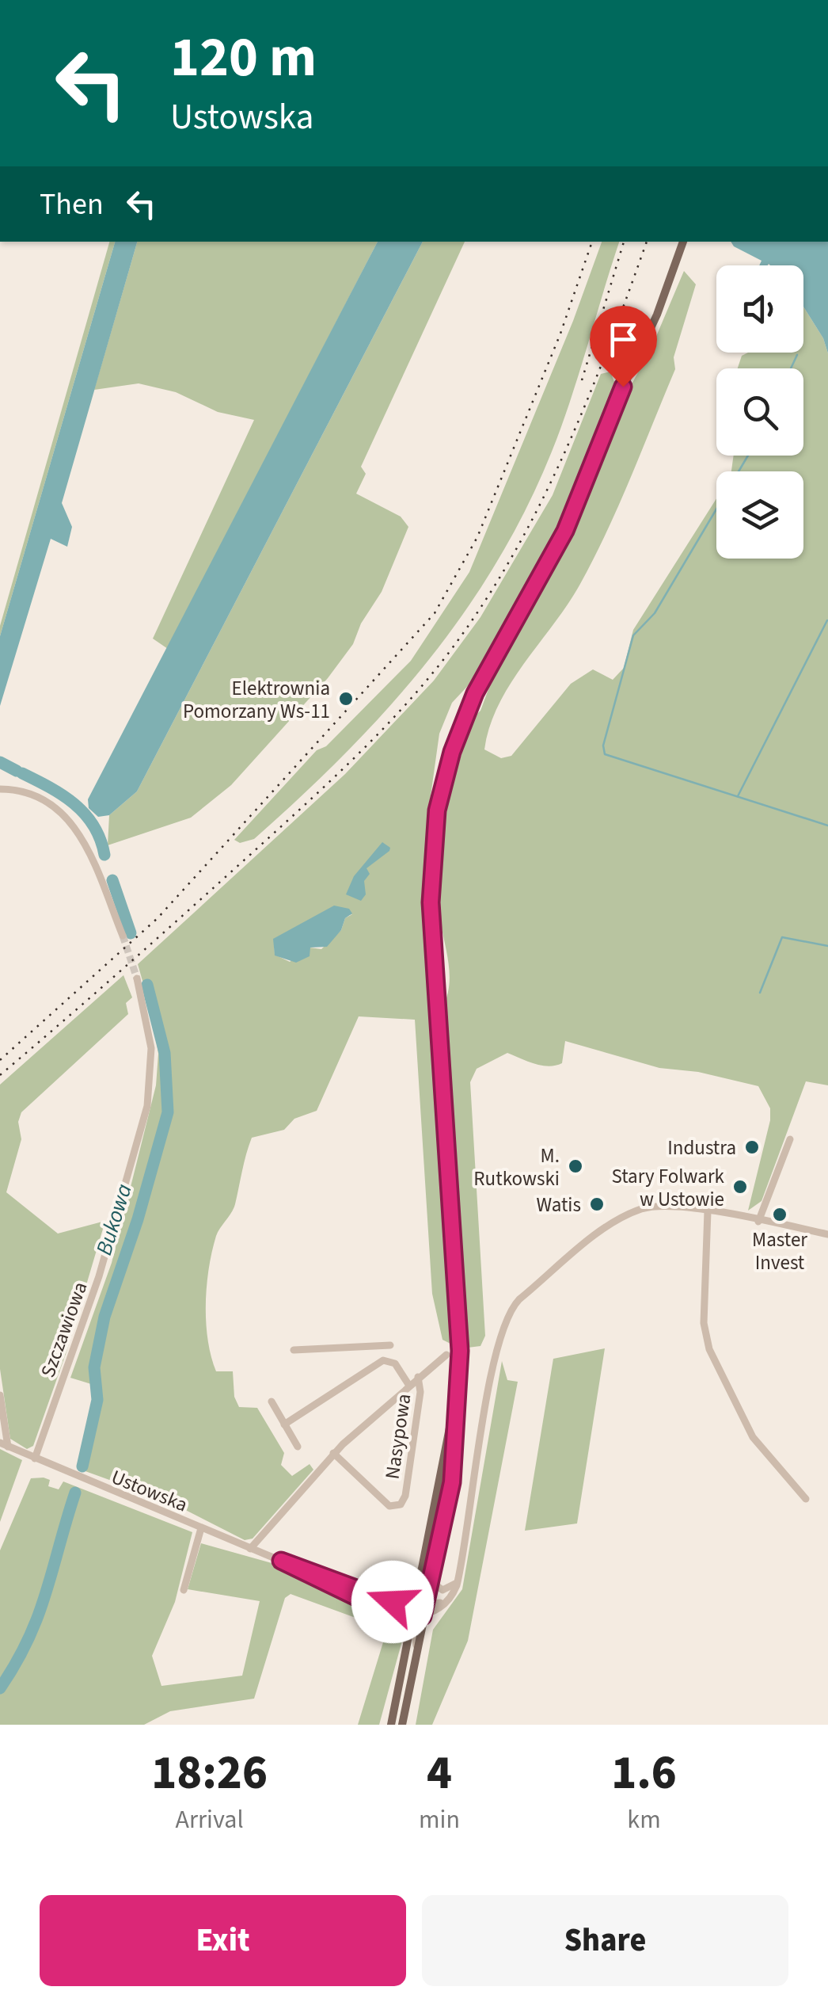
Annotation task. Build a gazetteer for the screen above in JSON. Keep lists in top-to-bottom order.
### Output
{
  "streets": {
    "street": ["Szczawiowa", "Nasypowa", "Ustowska"]
  },
  "crossings": [
    ["Szczawiowa", "Ustowska"],
    ["Nasypowa", "Ustowska"]
  ],
  "water": ["Bukowa"],
  "places": [
    "Elektrownia Pomorzany Ws-11",
    "Industra",
    "M. Rutkowski",
    "Stary Folwark w Ustowie",
    "Watis",
    "Master Invest"
  ],
  "page": {
    "turn": ["120 m", "Ustowska"],
    "then": "Then",
    "eta": [
      "18:26",
      "Arrival",
      "4",
      "min",
      "1.6",
      "km"
    ],
    "buttons": ["Exit", "Share"]
  }
}
